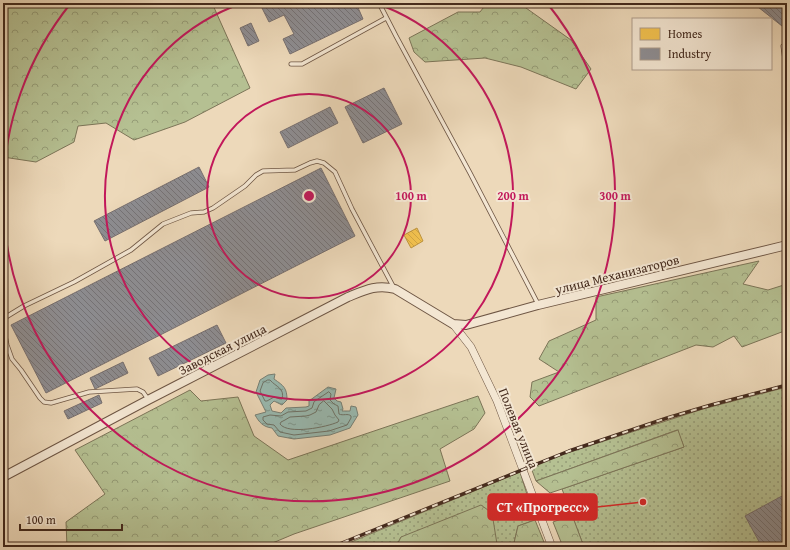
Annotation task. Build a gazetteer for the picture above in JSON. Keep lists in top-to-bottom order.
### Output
{
  "streets": {
    "street": ["улица Механизаторов", "Заводская улица", "Полевая улица"]
  },
  "crossings": [
    ["улица Механизаторов", "Заводская улица"],
    ["улица Механизаторов", "Полевая улица"],
    ["Заводская улица", "Полевая улица"]
  ],
  "places": ["СТ «Прогресс»"],
  "legend": ["Homes", "Industry"],
  "scale_bar": "100 m",
  "rings": ["100 m", "200 m", "300 m"]
}
